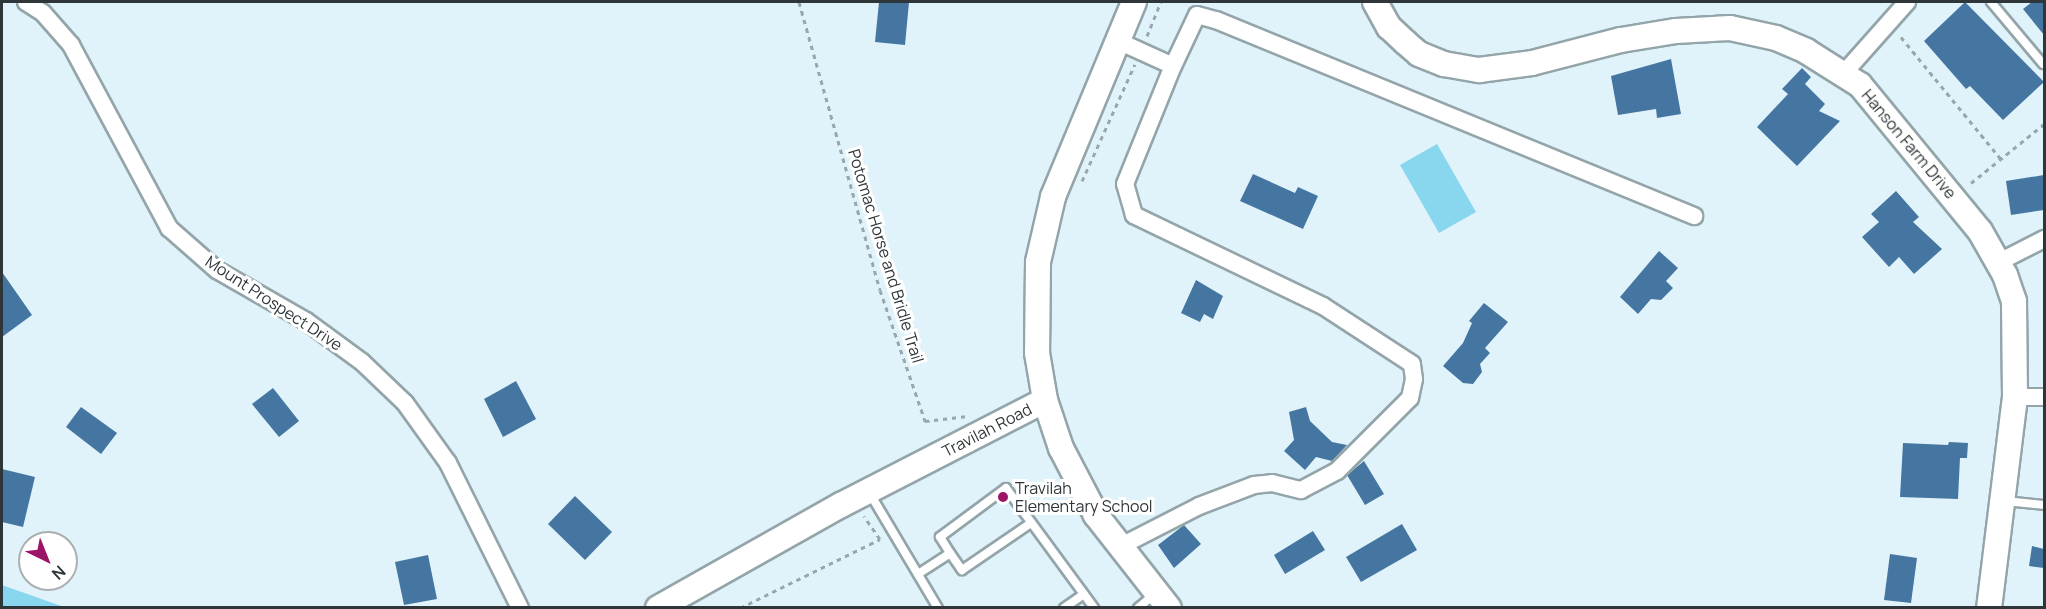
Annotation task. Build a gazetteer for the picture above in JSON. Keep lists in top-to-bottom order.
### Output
{
  "streets": {
    "street": ["Hanson Farm Drive", "Mount Prospect Drive", "Travilah Road"],
    "path": ["Potomac Horse and Bridle Trail"]
  },
  "places": ["Travilah Elementary School"],
  "north": "bottom right"
}
